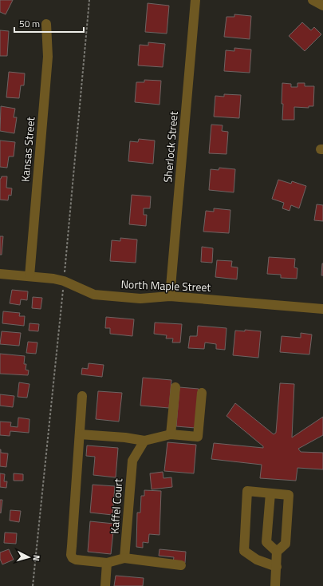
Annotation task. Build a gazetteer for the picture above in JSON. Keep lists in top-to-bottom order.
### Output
{
  "streets": {
    "street": [
      "Sherlock Street",
      "Kansas Street",
      "North Maple Street",
      "Kaffel Court"
    ]
  },
  "crossings": [
    ["Sherlock Street", "North Maple Street"],
    ["Kansas Street", "North Maple Street"]
  ],
  "scale_bar": "50 m",
  "north": "right"
}
